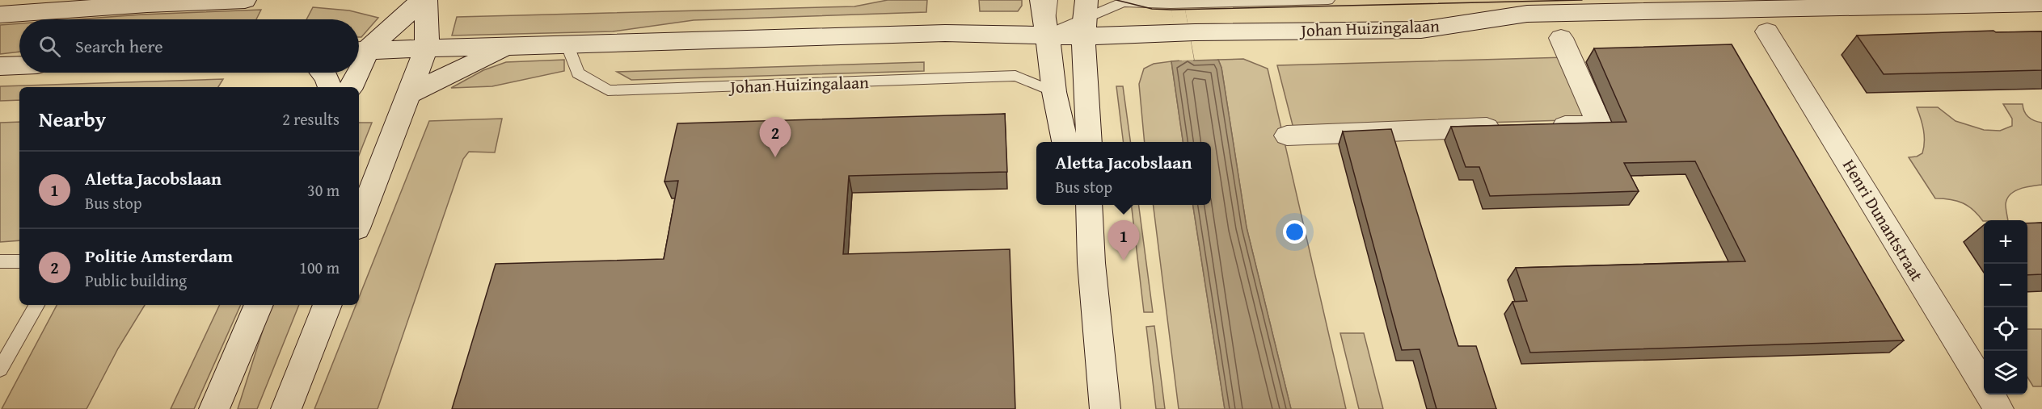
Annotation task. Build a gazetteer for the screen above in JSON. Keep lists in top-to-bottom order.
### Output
{
  "streets": {
    "main road": ["Johan Huizingalaan", "Henri Dunantstraat"]
  },
  "page": {
    "search": "Search here",
    "heading": ["Nearby", "2 results"],
    "pins": ["2", "1"],
    "popup": ["Aletta Jacobslaan", "Bus stop"],
    "list": [
      {
        "mark": "1",
        "name": "Aletta Jacobslaan",
        "note": "Bus stop",
        "value": "30 m"
      },
      {
        "mark": "2",
        "name": "Politie Amsterdam",
        "note": "Public building",
        "value": "100 m"
      }
    ],
    "map_buttons": ["+", "−"]
  }
}
